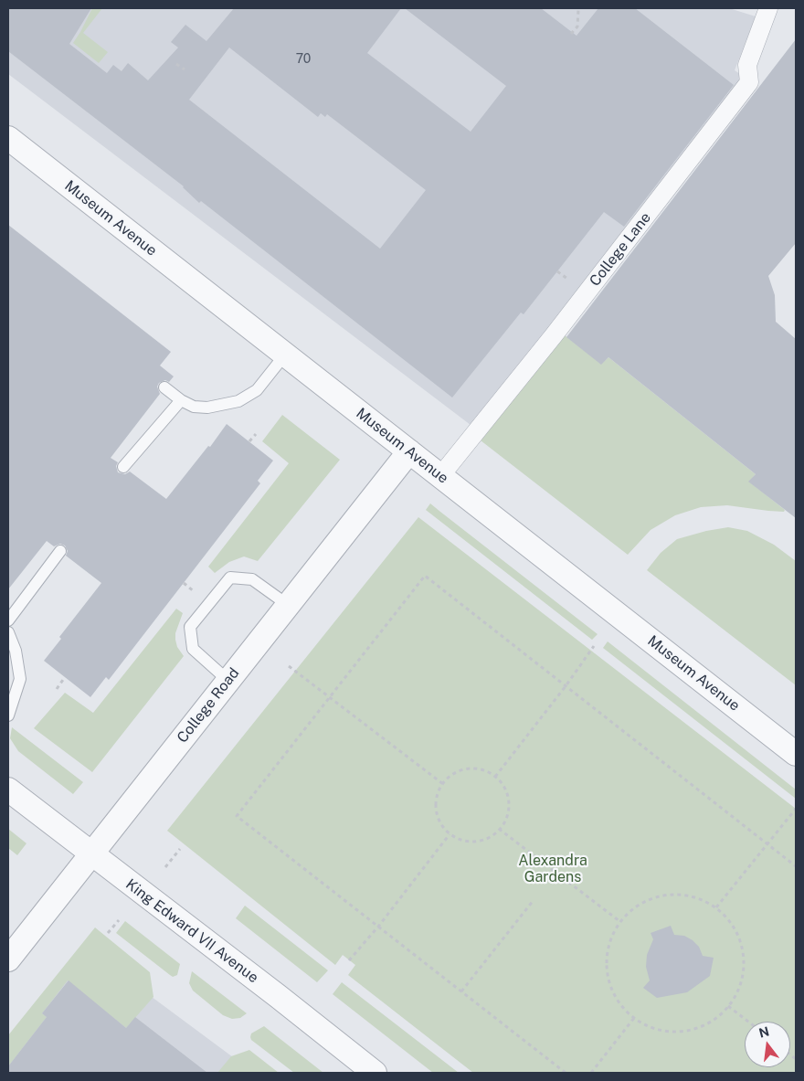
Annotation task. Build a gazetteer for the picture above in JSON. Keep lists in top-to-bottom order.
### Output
{
  "streets": {
    "street": [
      "Museum Avenue",
      "College Lane",
      "College Road",
      "King Edward VII Avenue"
    ]
  },
  "crossings": [
    ["Museum Avenue", "College Lane"],
    ["Museum Avenue", "College Road"],
    ["College Road", "King Edward VII Avenue"]
  ],
  "parks": ["Alexandra Gardens"],
  "house_numbers": ["70"],
  "north": "top"
}
